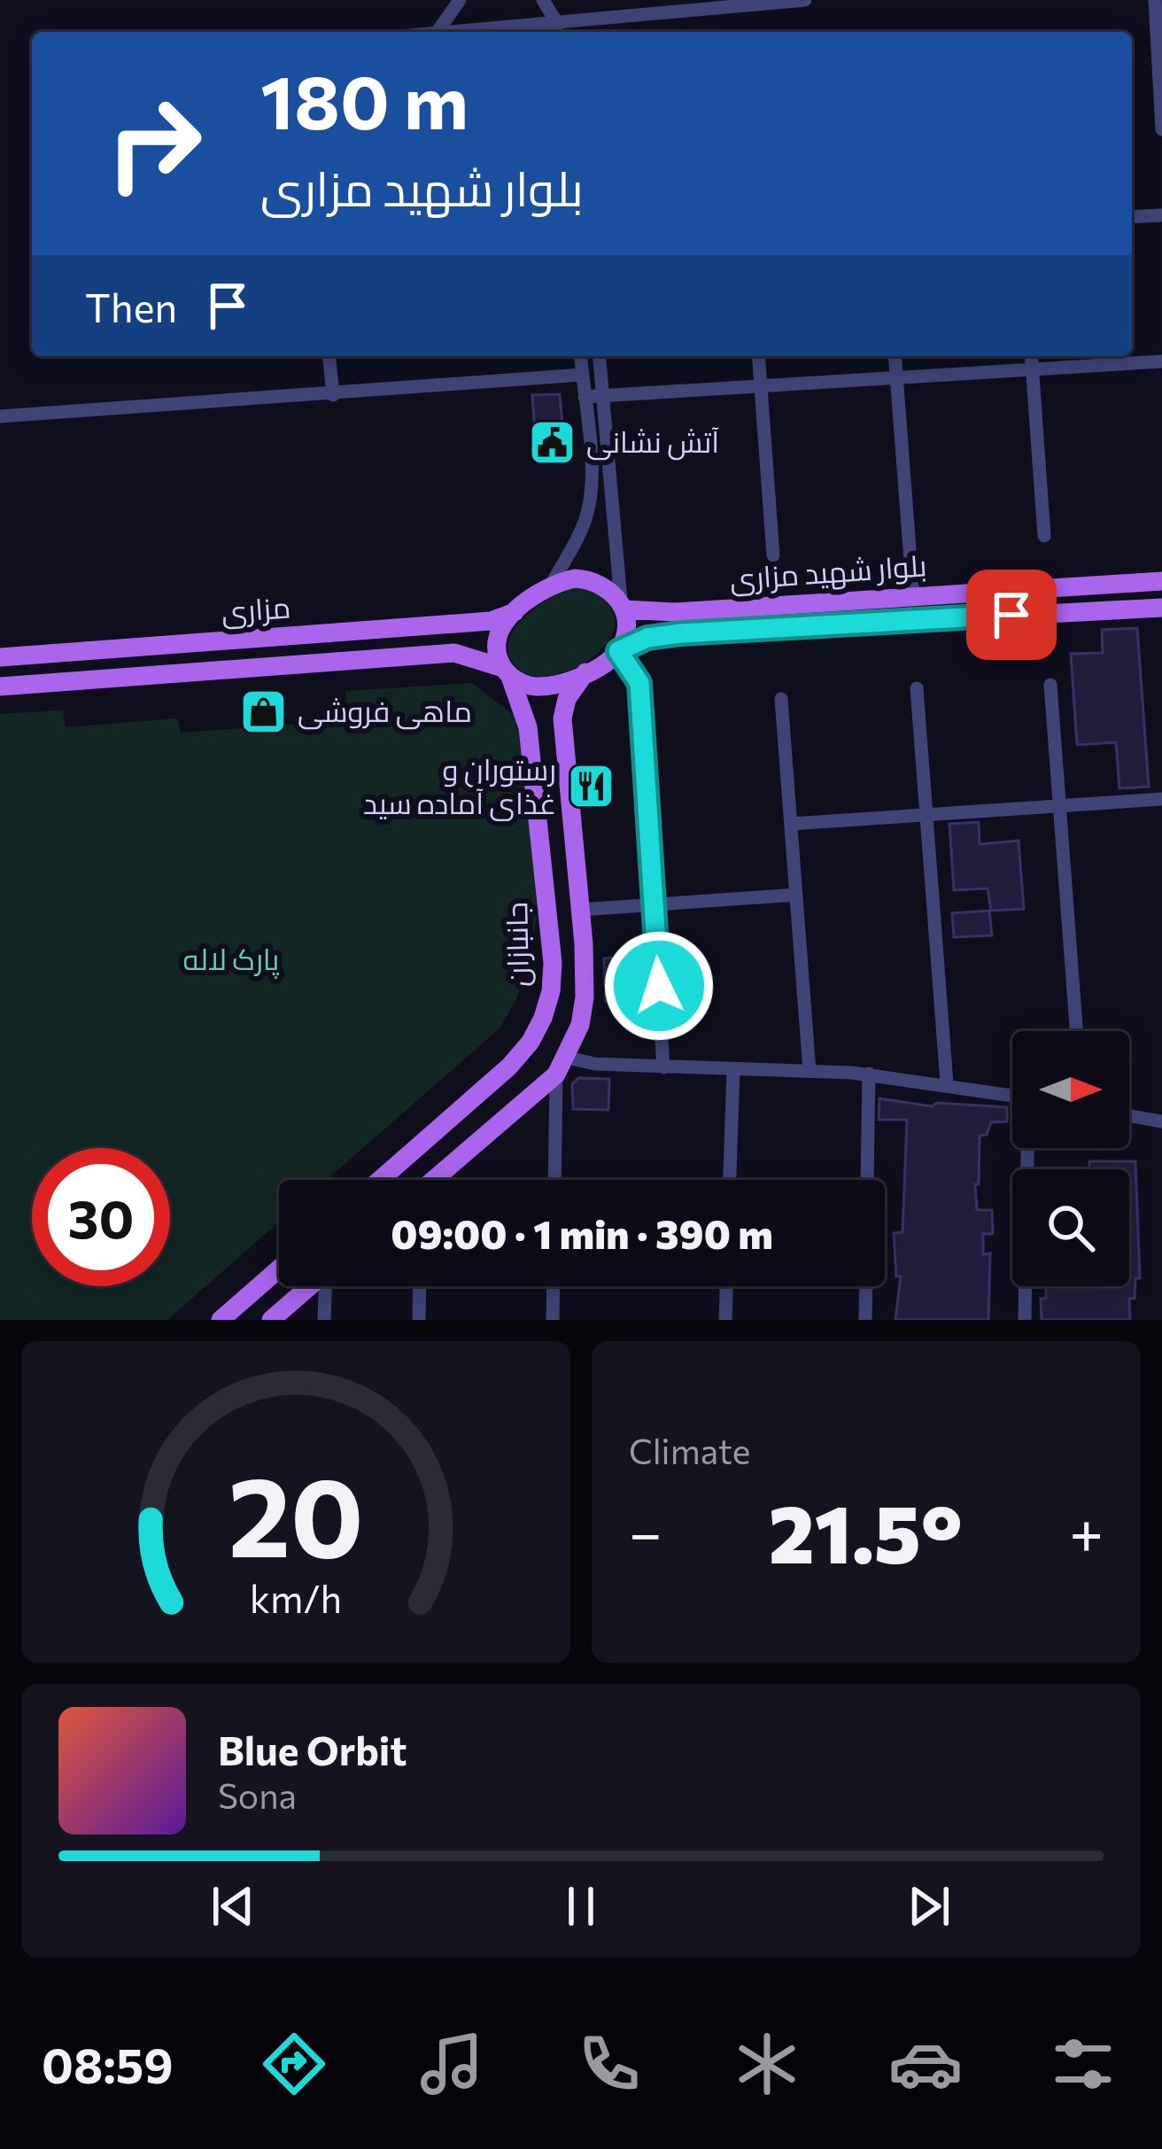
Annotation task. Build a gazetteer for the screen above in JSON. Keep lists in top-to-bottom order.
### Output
{
  "streets": {
    "main road": ["بلوار شهید مزاری", "مزاری", "جانبازان"]
  },
  "crossings": [
    ["بلوار شهید مزاری", "مزاری"],
    ["بلوار شهید مزاری", "جانبازان"],
    ["مزاری", "جانبازان"]
  ],
  "parks": ["پارک لاله"],
  "places": {
    "public building": ["آتش نشانی"],
    "shop": ["ماهی فروشی"],
    "restaurant": ["رستوران و غذای آماده سید"]
  },
  "north": "right",
  "page": {
    "turn": ["180 m", "بلوار شهید مزاری"],
    "then": "Then",
    "limit": "30",
    "trip": "09:00 · 1 min · 390 m",
    "tile": "Climate",
    "heat": ["−", "21.5°", "+"],
    "song": ["Blue Orbit", "Sona"],
    "tabs": "08:59",
    "gauge": ["20", "km/h"]
  }
}
